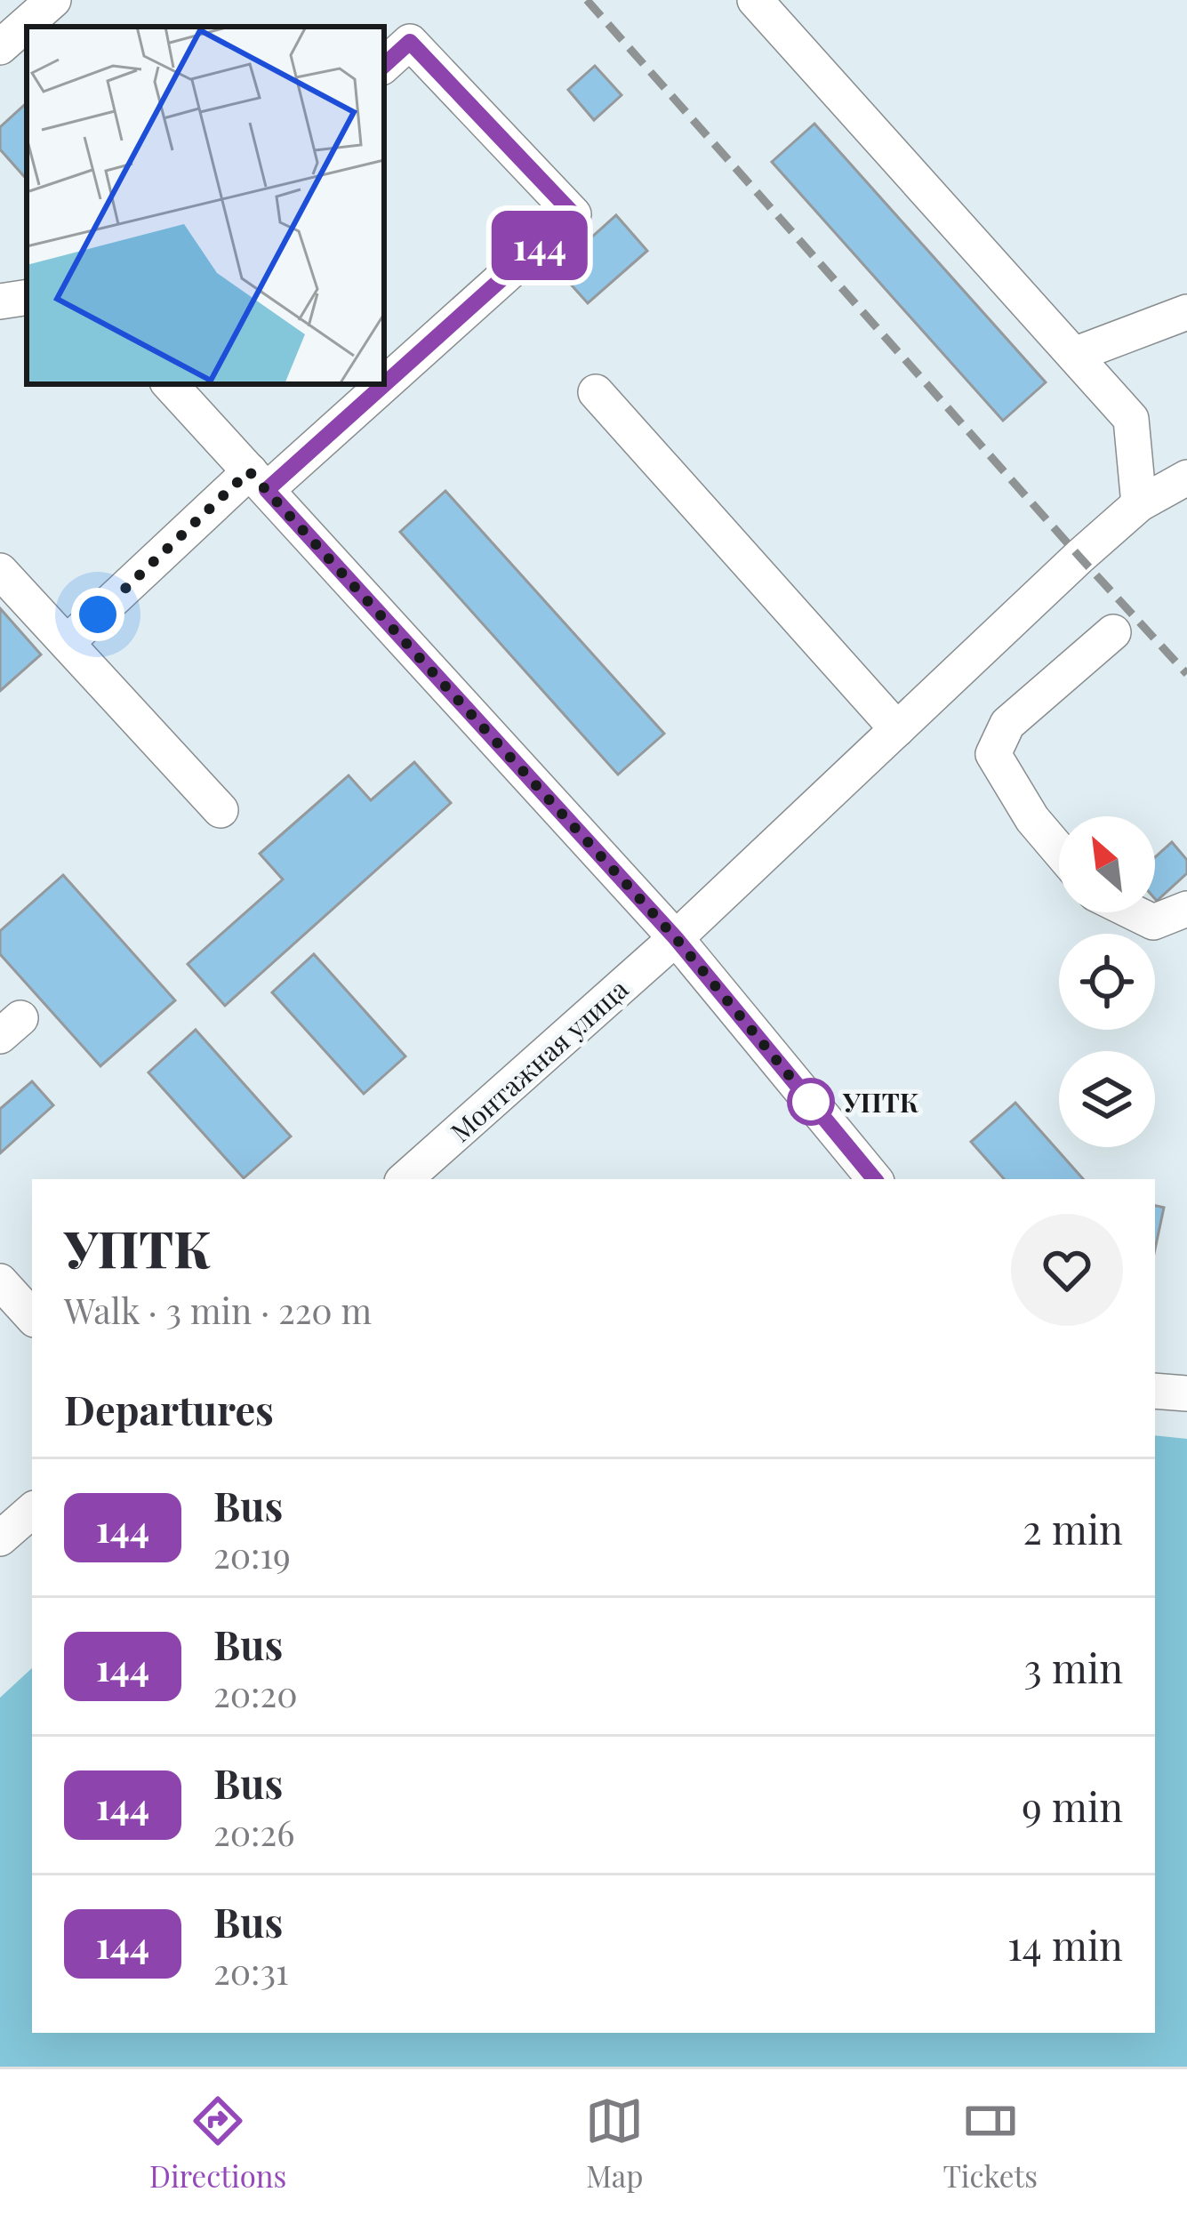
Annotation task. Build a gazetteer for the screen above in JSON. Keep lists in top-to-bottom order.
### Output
{
  "streets": {
    "street": ["Монтажная улица"]
  },
  "places": ["УПТК"],
  "lines": ["bus line 144"],
  "north": "top left",
  "page": {
    "on_map": "144",
    "heading": [
      ["УПТК", "Walk · 3 min · 220 m"],
      "Departures"
    ],
    "list": [
      {
        "mark": "144",
        "name": "Bus",
        "note": "20:19",
        "value": "2 min"
      },
      {
        "mark": "144",
        "name": "Bus",
        "note": "20:20",
        "value": "3 min"
      },
      {
        "mark": "144",
        "name": "Bus",
        "note": "20:26",
        "value": "9 min"
      },
      {
        "mark": "144",
        "name": "Bus",
        "note": "20:31",
        "value": "14 min"
      }
    ],
    "tabs": ["Directions", "Map", "Tickets"]
  }
}
